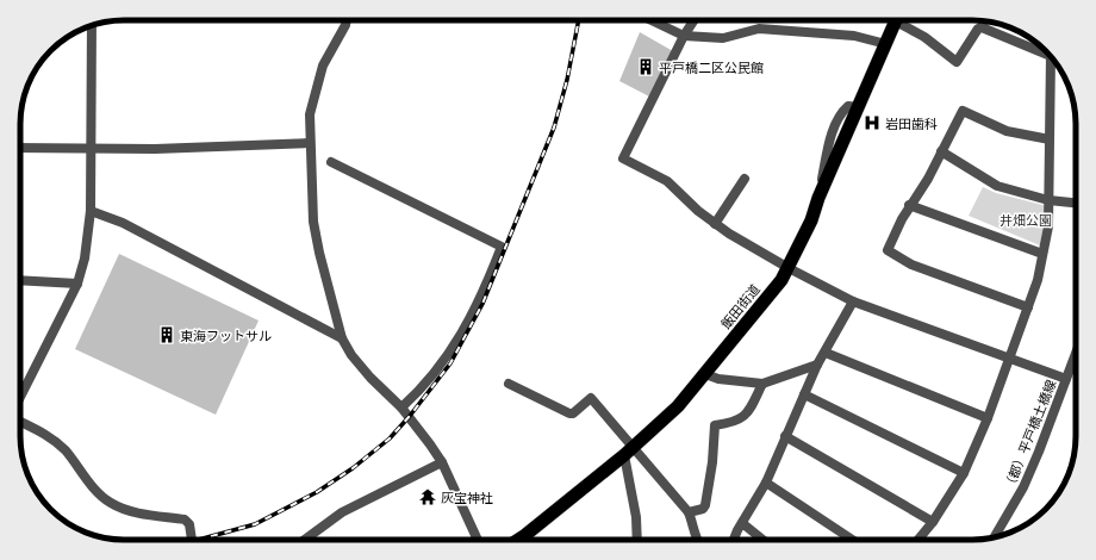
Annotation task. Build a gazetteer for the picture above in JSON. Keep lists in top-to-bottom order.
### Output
{
  "streets": {
    "highway": ["飯田街道"],
    "street": ["（都）平戸橋土橋線"]
  },
  "parks": ["井畑公園"],
  "places": {
    "building": ["平戸橋二区公民館", "東海フットサル"],
    "hospital": ["岩田歯科"],
    "temple": ["灰宝神社"]
  }
}
